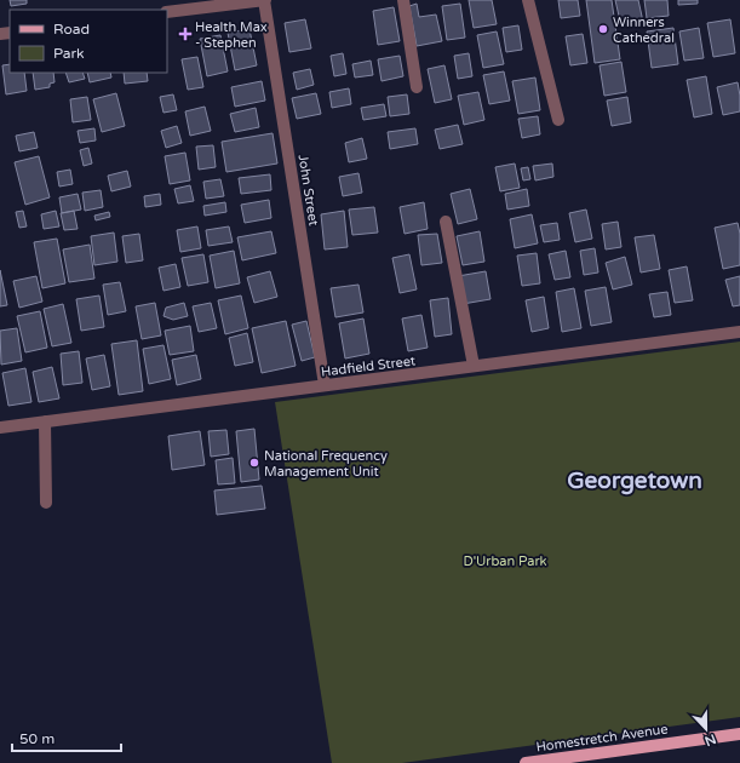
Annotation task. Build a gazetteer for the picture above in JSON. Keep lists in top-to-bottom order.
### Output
{
  "streets": {
    "main road": ["Homestretch Avenue"],
    "street": ["John Street", "Hadfield Street"]
  },
  "crossings": [
    ["John Street", "Hadfield Street"]
  ],
  "districts": ["Georgetown"],
  "parks": ["D'Urban Park"],
  "places": {
    "other": ["Winners Cathedral", "National Frequency Management Unit"],
    "health": ["Health Max - Stephen"]
  },
  "legend": ["Road", "Park"],
  "scale_bar": "50 m",
  "north": "bottom"
}
